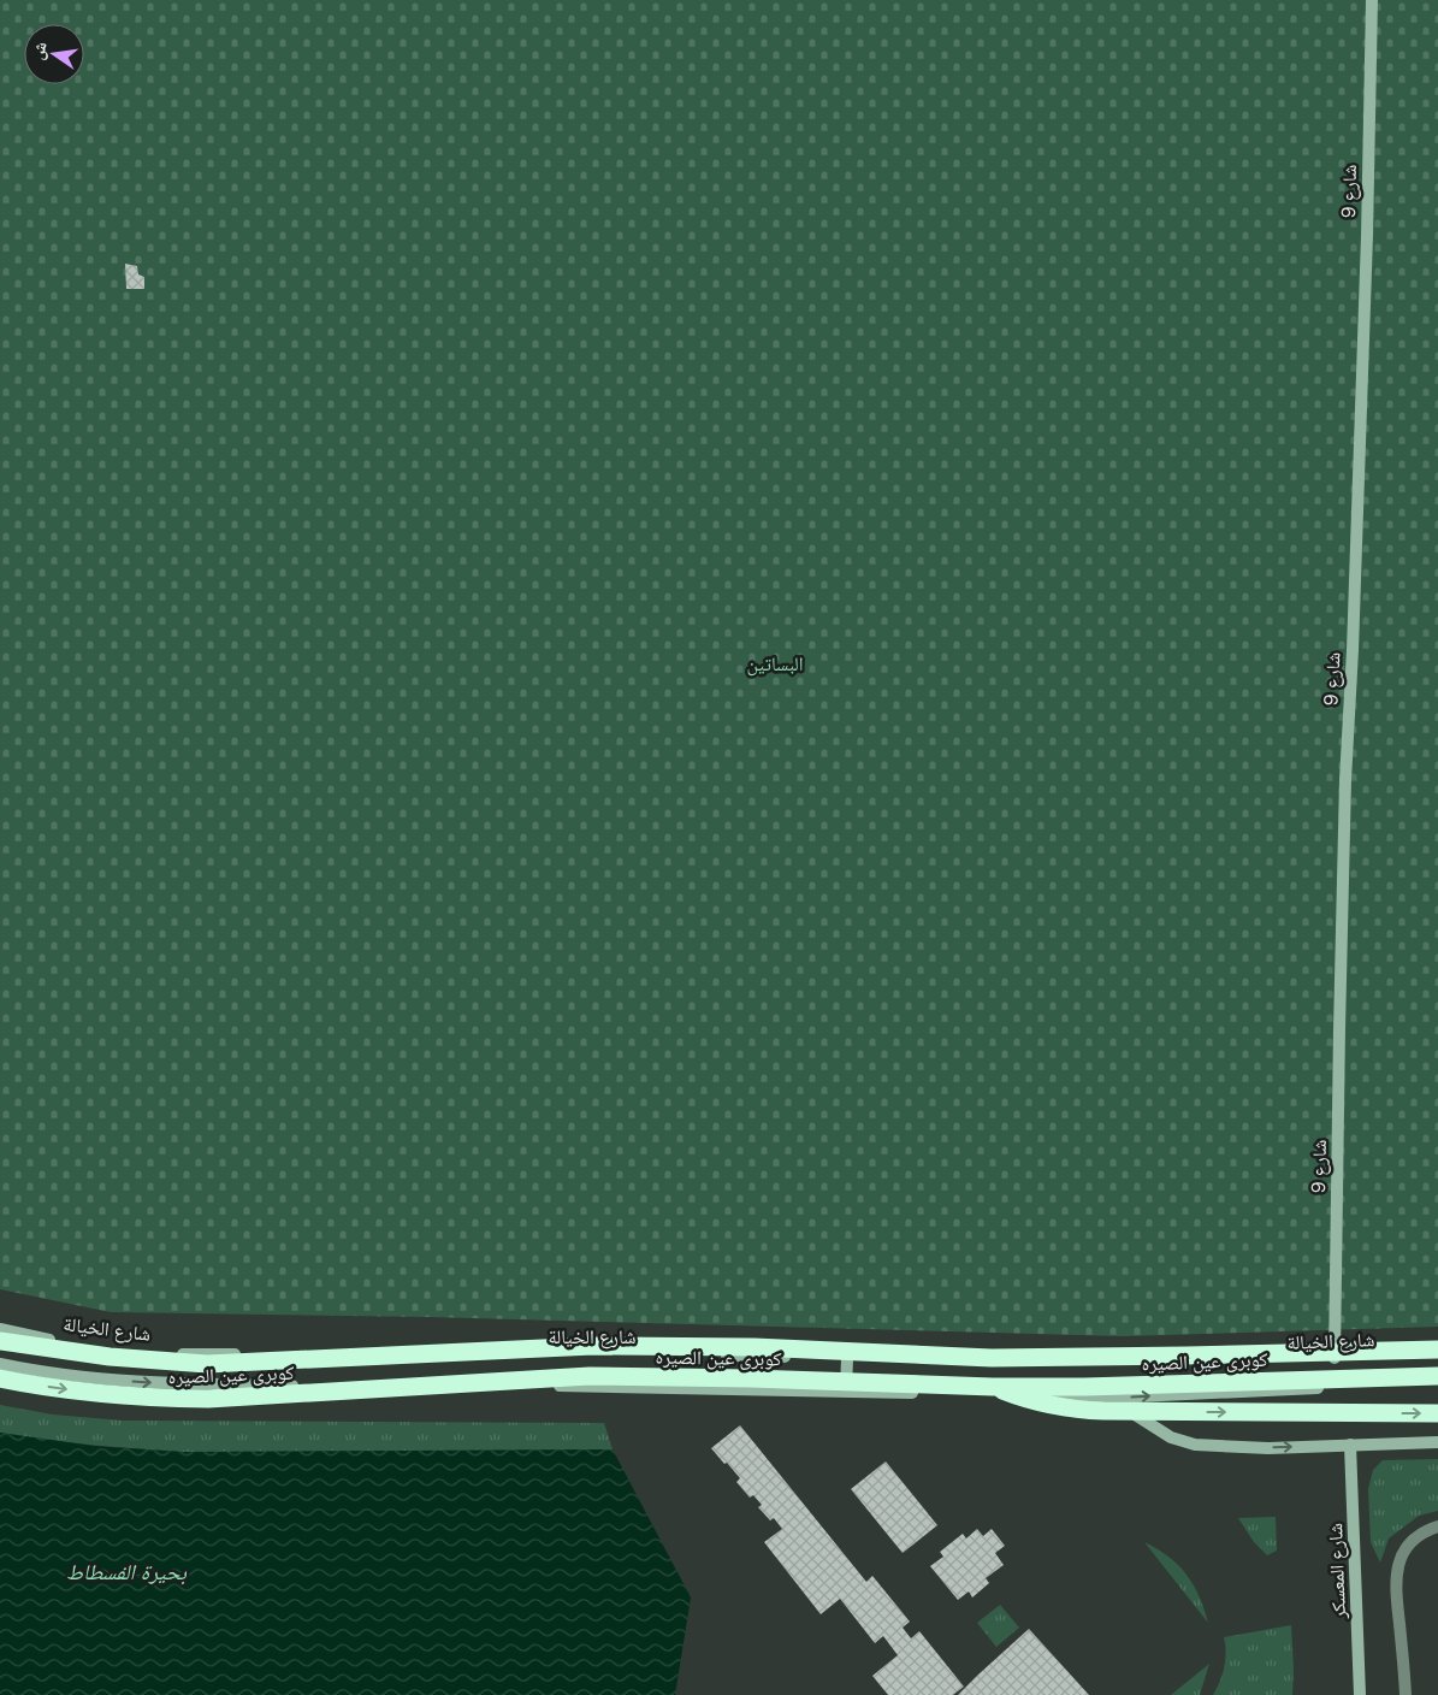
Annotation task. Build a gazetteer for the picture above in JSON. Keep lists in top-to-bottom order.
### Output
{
  "streets": {
    "highway": ["كوبرى عين الصيره"],
    "street": ["شارع 9", "شارع الخيالة", "شارع المعسكر"]
  },
  "crossings": [
    ["شارع 9", "شارع الخيالة"]
  ],
  "water": ["بحيرة الفسطاط"],
  "parks": ["البساتين"],
  "north": "left"
}
